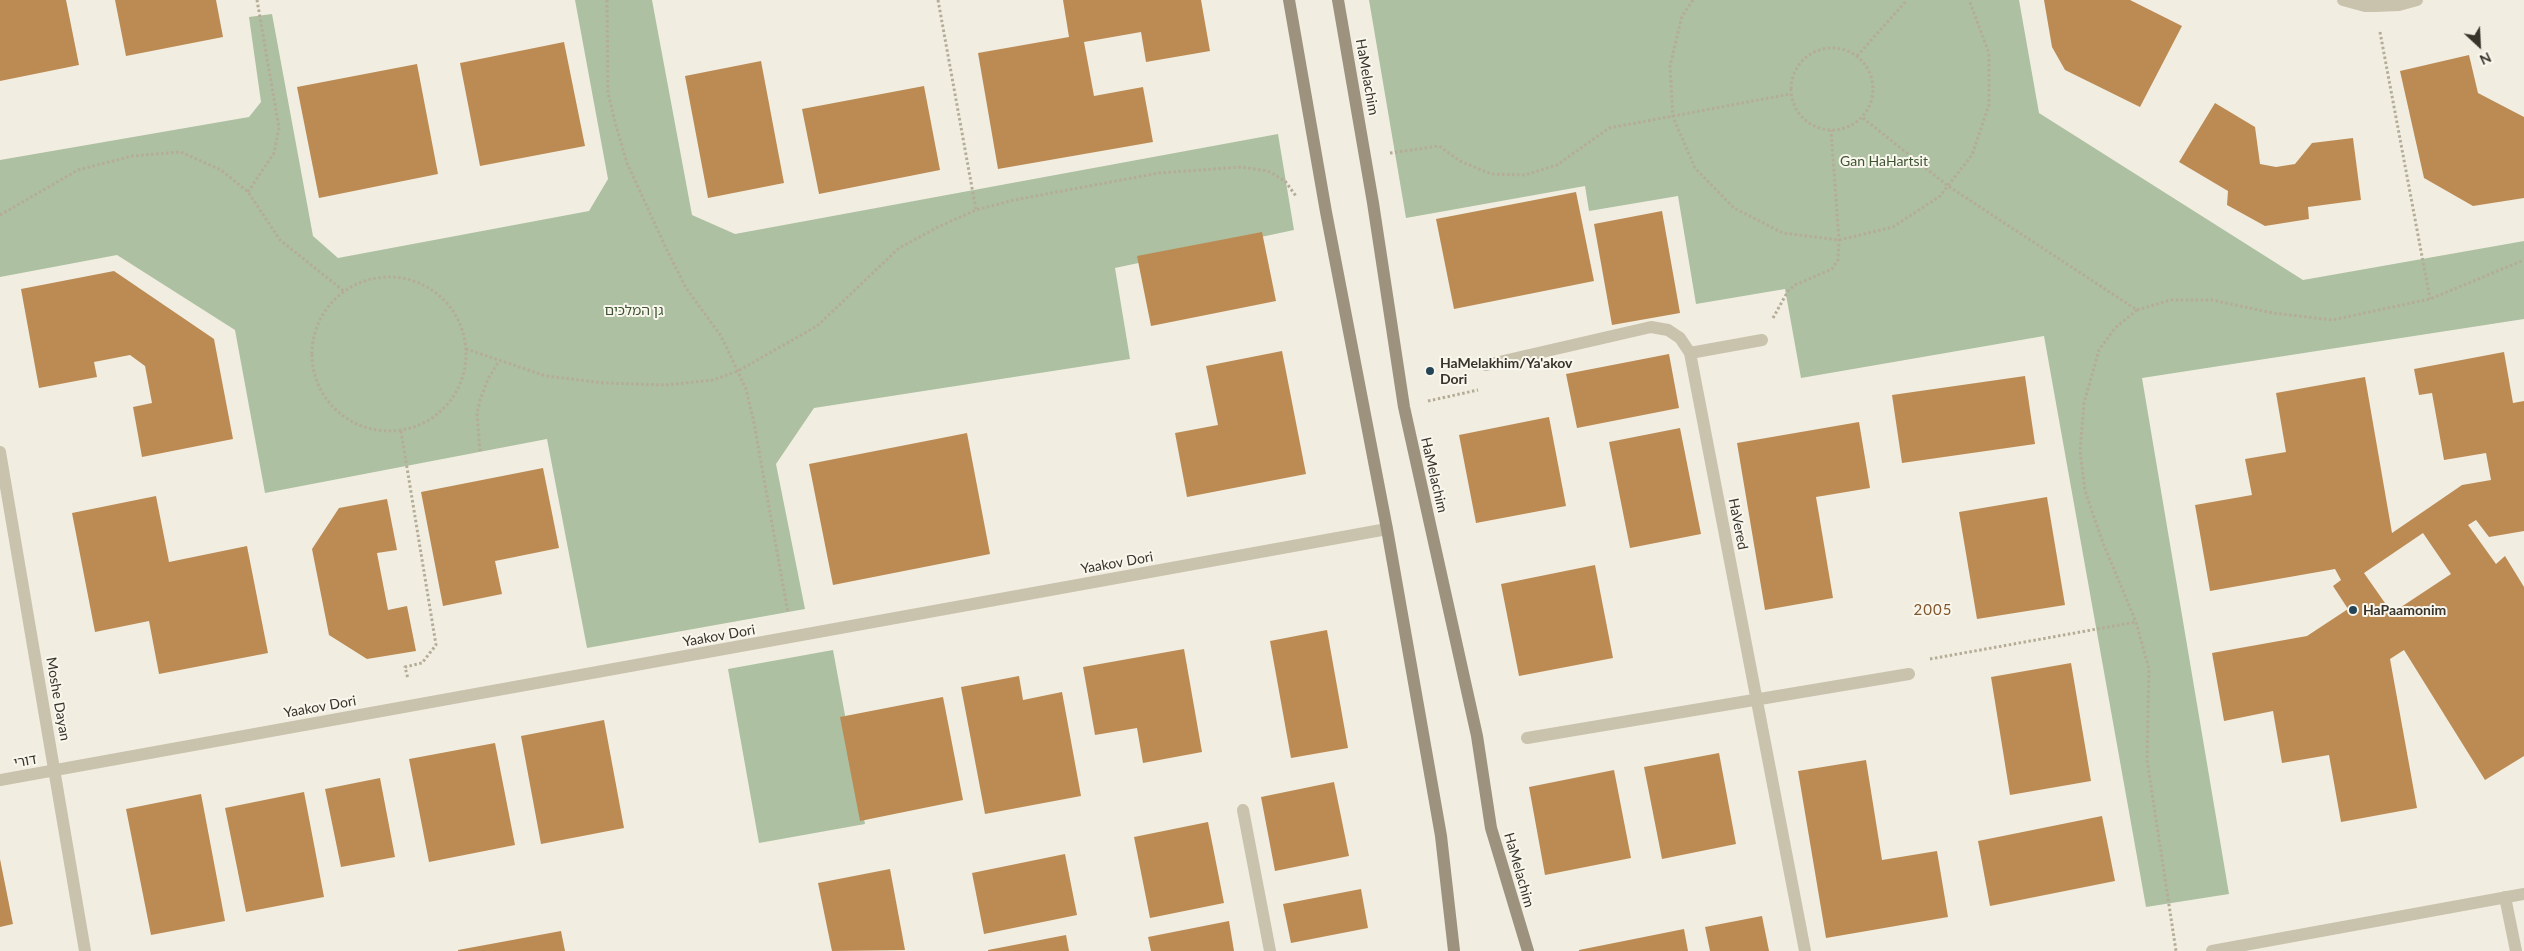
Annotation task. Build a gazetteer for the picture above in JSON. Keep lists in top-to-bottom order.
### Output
{
  "streets": {
    "street": [
      "HaMelachim",
      "HaVered",
      "Yaakov Dori",
      "Moshe Dayan",
      "דורי"
    ]
  },
  "crossings": [
    ["Yaakov Dori", "Moshe Dayan"],
    ["Yaakov Dori", "דורי"],
    ["Moshe Dayan", "דורי"]
  ],
  "districts": ["2005"],
  "parks": ["Gan HaHartsit", "גן המלכים"],
  "places": ["HaMelakhim/Ya'akov Dori", "HaPaamonim"],
  "north": "bottom right"
}
